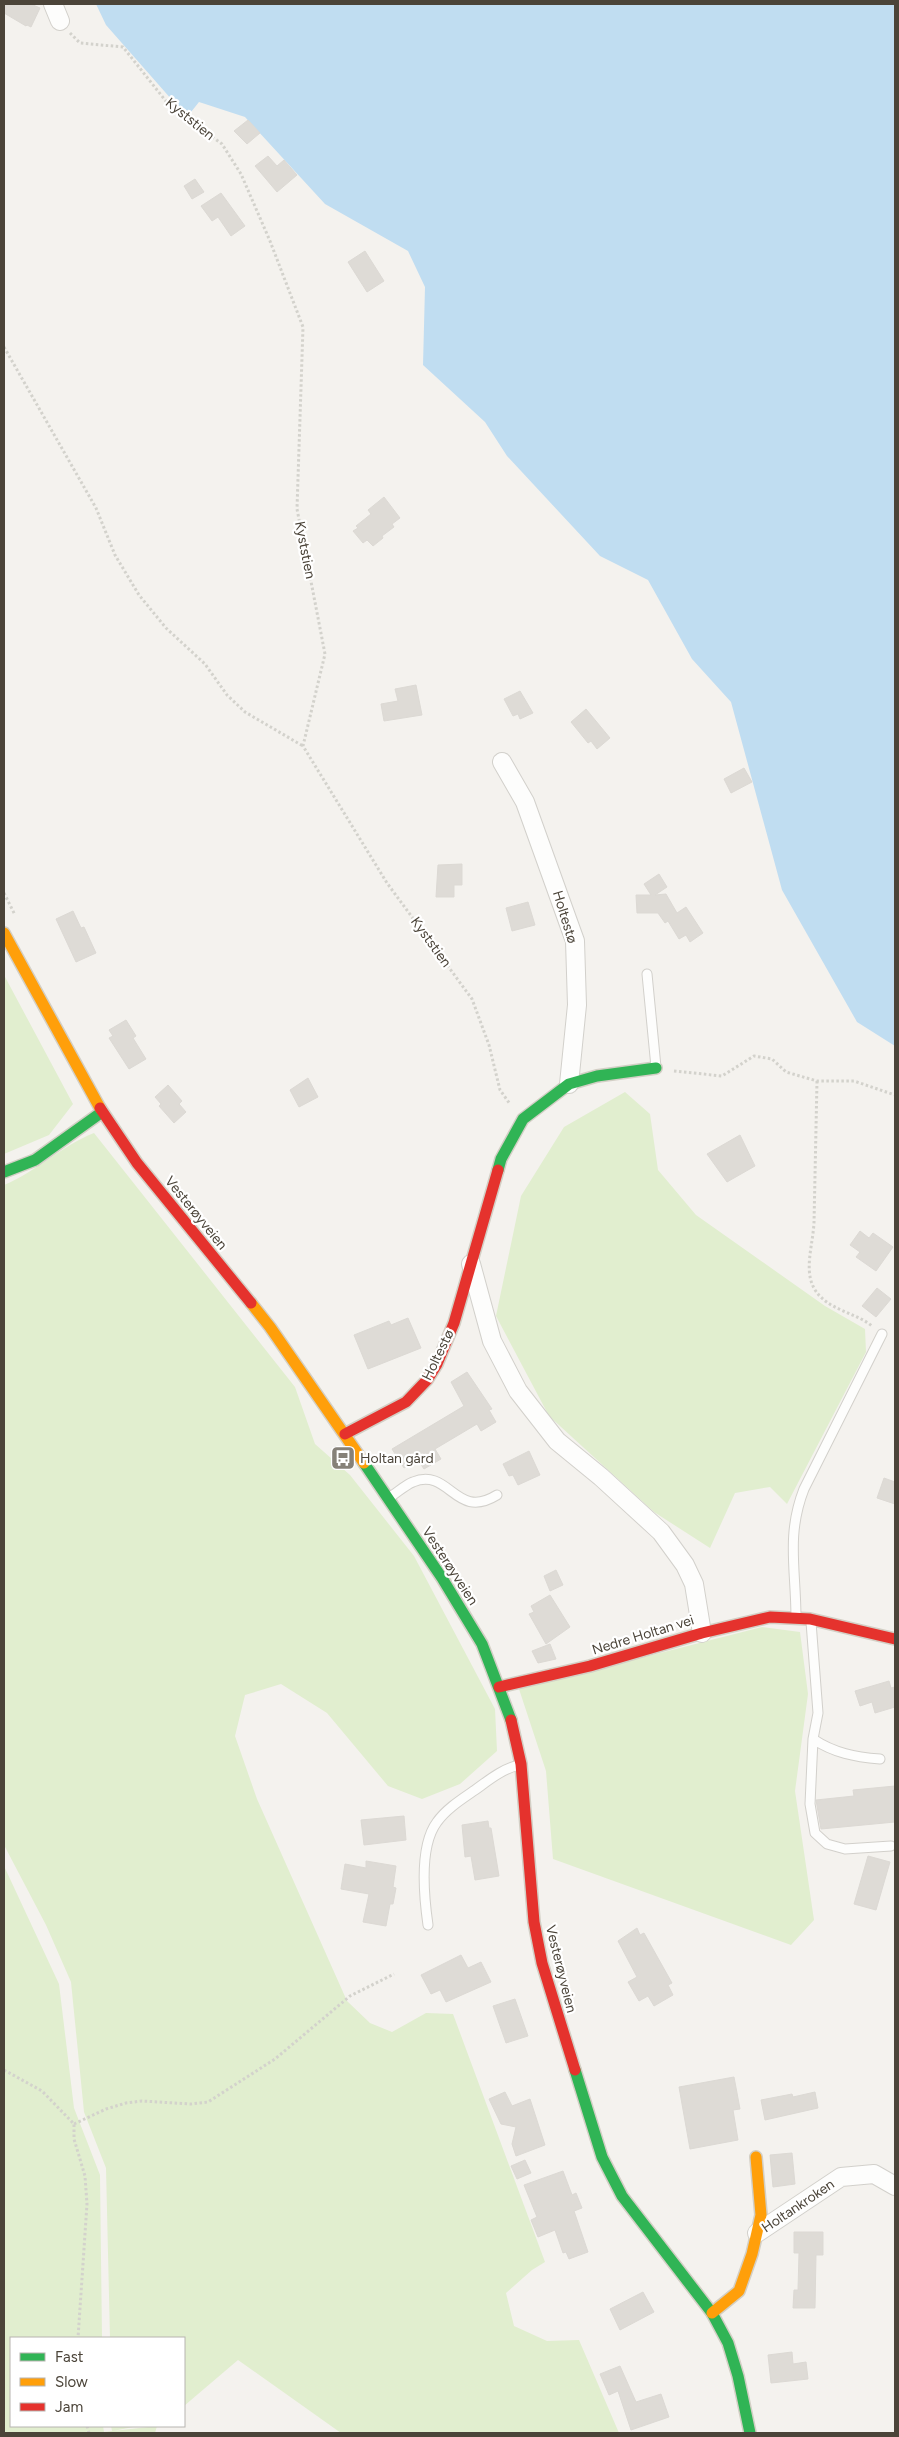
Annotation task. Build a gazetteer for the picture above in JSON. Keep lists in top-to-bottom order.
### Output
{
  "streets": {
    "main road": ["Holtestø", "Vesterøyveien", "Nedre Holtan vei"],
    "street": ["Holtankroken"],
    "path": ["Kyststien"]
  },
  "crossings": [
    ["Kyststien", "Holtestø"],
    ["Holtestø", "Vesterøyveien"],
    ["Vesterøyveien", "Nedre Holtan vei"]
  ],
  "places": {
    "bus stop": ["Holtan gård"]
  },
  "legend": ["Fast", "Slow", "Jam"]
}
